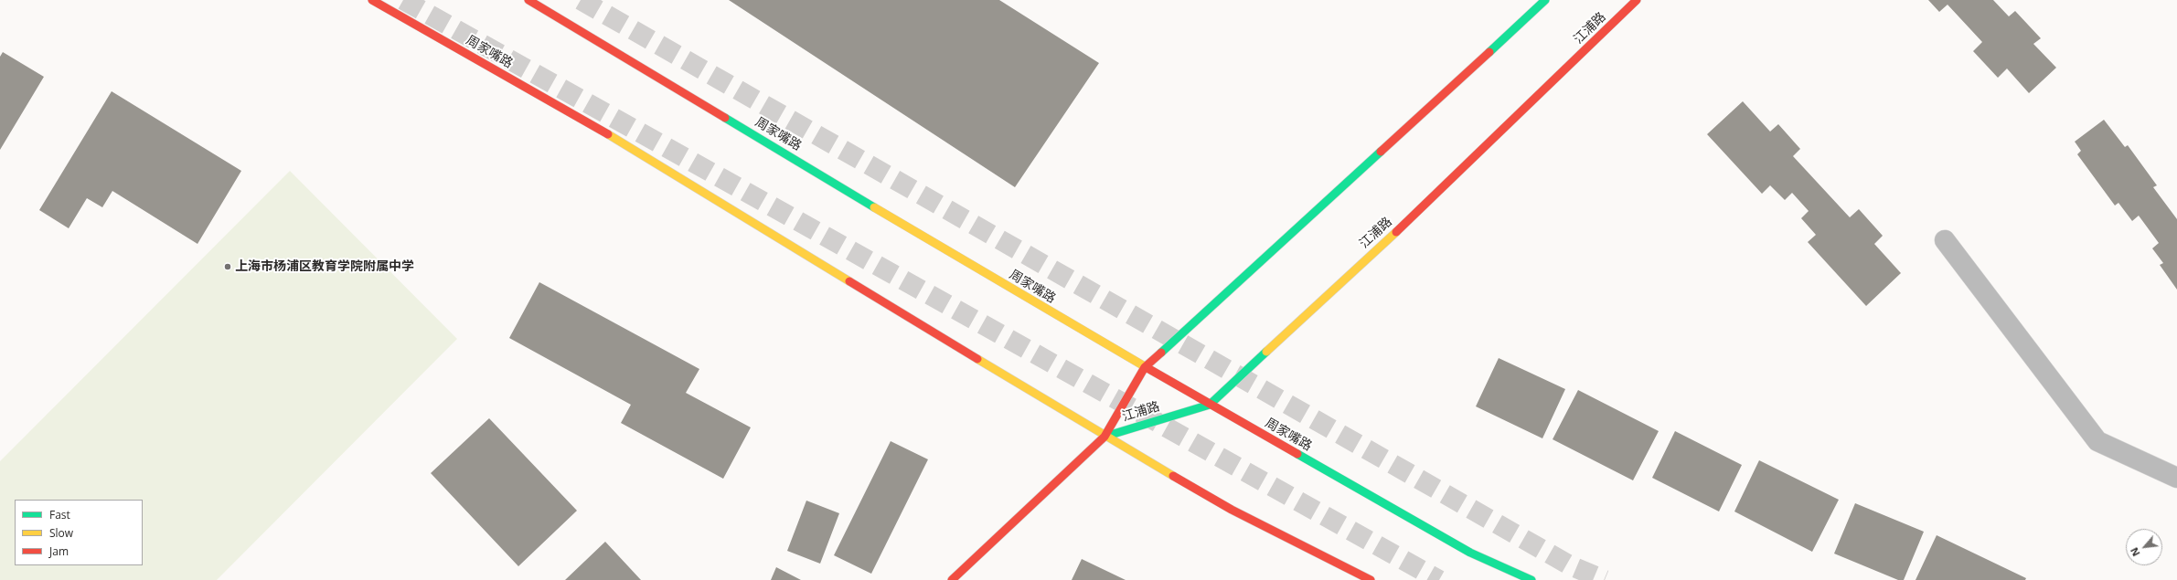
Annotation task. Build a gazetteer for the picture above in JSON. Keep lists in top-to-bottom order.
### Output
{
  "streets": {
    "main road": ["江浦路", "周家嘴路"]
  },
  "crossings": [
    ["江浦路", "周家嘴路"]
  ],
  "places": ["上海市杨浦区教育学院附属中学"],
  "legend": ["Fast", "Slow", "Jam"],
  "north": "bottom left"
}
